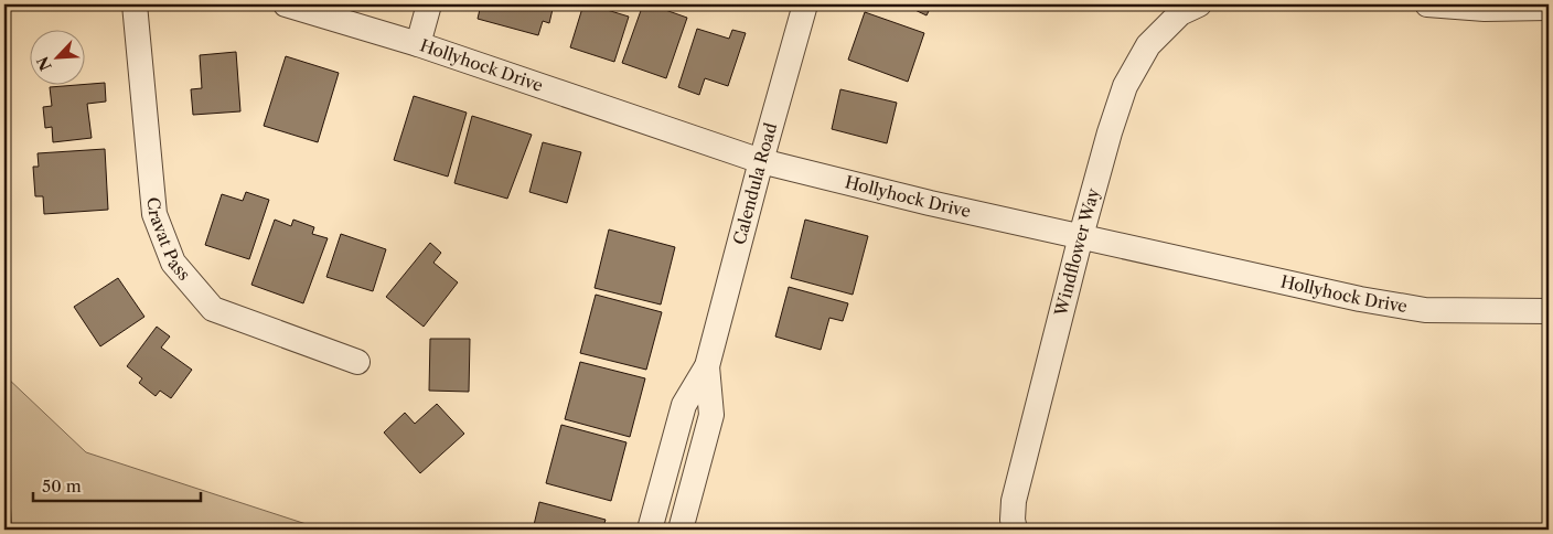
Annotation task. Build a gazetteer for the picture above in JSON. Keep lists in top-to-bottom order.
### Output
{
  "streets": {
    "street": [
      "Hollyhock Drive",
      "Calendula Road",
      "Cravat Pass",
      "Windflower Way"
    ]
  },
  "crossings": [
    ["Hollyhock Drive", "Calendula Road"],
    ["Hollyhock Drive", "Windflower Way"]
  ],
  "scale_bar": "50 m",
  "north": "bottom left"
}
